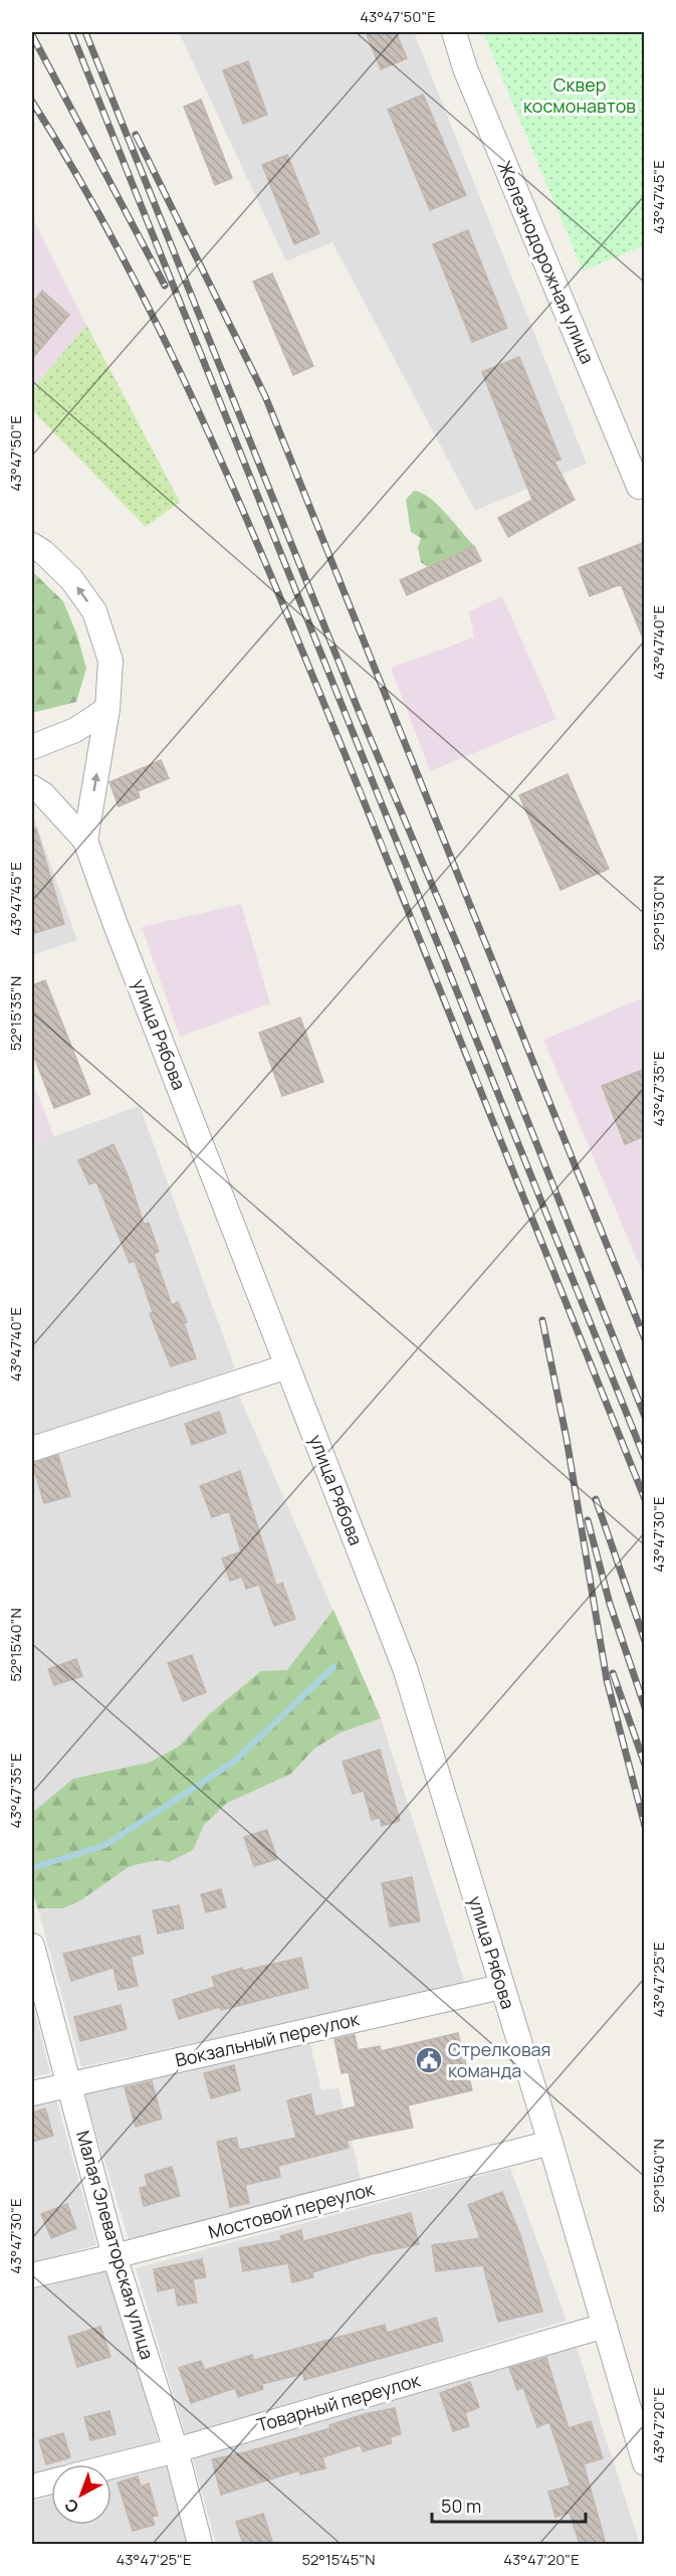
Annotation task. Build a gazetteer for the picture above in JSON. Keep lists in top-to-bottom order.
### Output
{
  "streets": {
    "street": [
      "Железнодорожная улица",
      "улица Рябова",
      "Вокзальный переулок",
      "Мостовой переулок",
      "Малая Элеваторская улица",
      "Товарный переулок"
    ]
  },
  "crossings": [
    ["улица Рябова", "Вокзальный переулок"],
    ["улица Рябова", "Мостовой переулок"],
    ["улица Рябова", "Товарный переулок"],
    ["Вокзальный переулок", "Малая Элеваторская улица"],
    ["Мостовой переулок", "Малая Элеваторская улица"],
    ["Малая Элеваторская улица", "Товарный переулок"]
  ],
  "parks": ["Сквер космонавтов"],
  "places": {
    "public building": ["Стрелковая команда"]
  },
  "scale_bar": "50 m",
  "north": "bottom left",
  "coordinates": [
    "43°47'50\"E",
    "43°47'45\"E",
    "43°47'40\"E",
    "52°15'30\"N",
    "52°15'35\"N",
    "43°47'35\"E",
    "43°47'30\"E",
    "52°15'40\"N",
    "43°47'25\"E",
    "43°47'20\"E",
    "52°15'45\"N"
  ]
}
